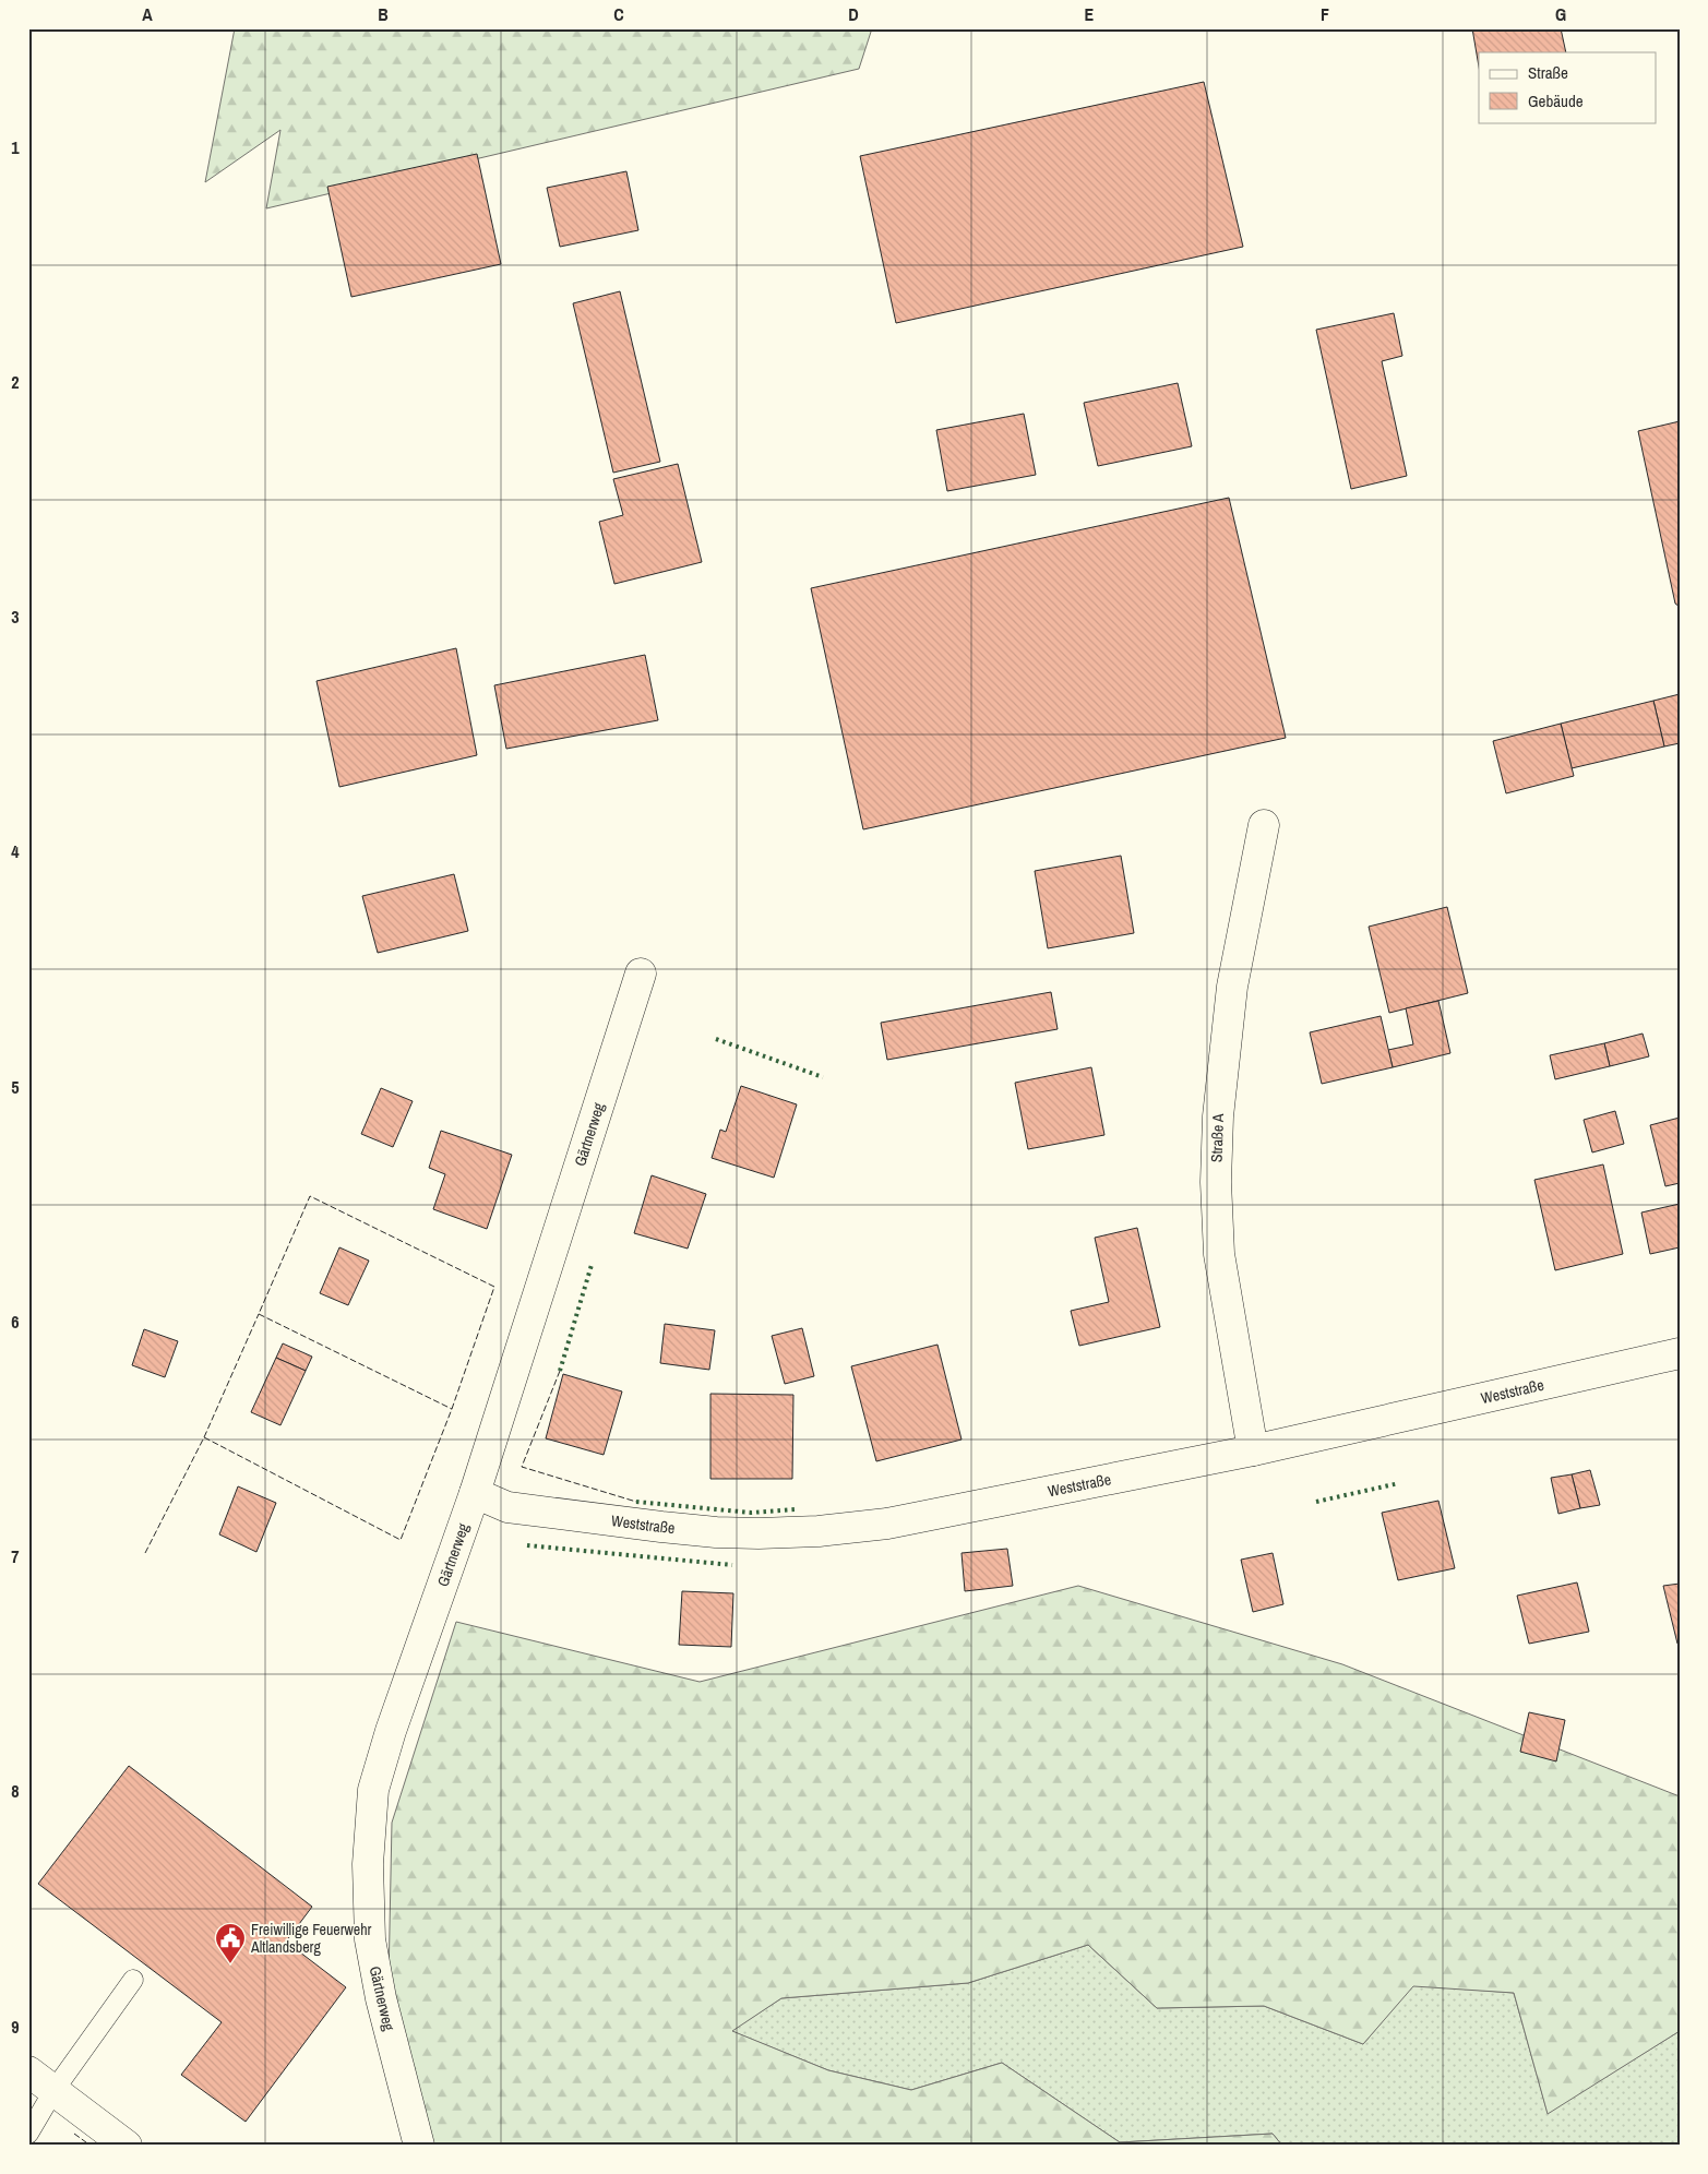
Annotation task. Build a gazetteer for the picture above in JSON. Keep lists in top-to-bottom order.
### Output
{
  "streets": {
    "street": ["Gärtnerweg", "Straße A", "Weststraße"]
  },
  "crossings": [
    ["Gärtnerweg", "Weststraße"],
    ["Straße A", "Weststraße"]
  ],
  "places": {
    "public building": ["Freiwillige Feuerwehr Altlandsberg"]
  },
  "legend": ["Straße", "Gebäude"],
  "grid": {
    "columns": [
      "A",
      "B",
      "C",
      "D",
      "E",
      "F",
      "G"
    ],
    "rows": [
      "1",
      "2",
      "3",
      "4",
      "5",
      "6",
      "7",
      "8",
      "9"
    ]
  }
}
